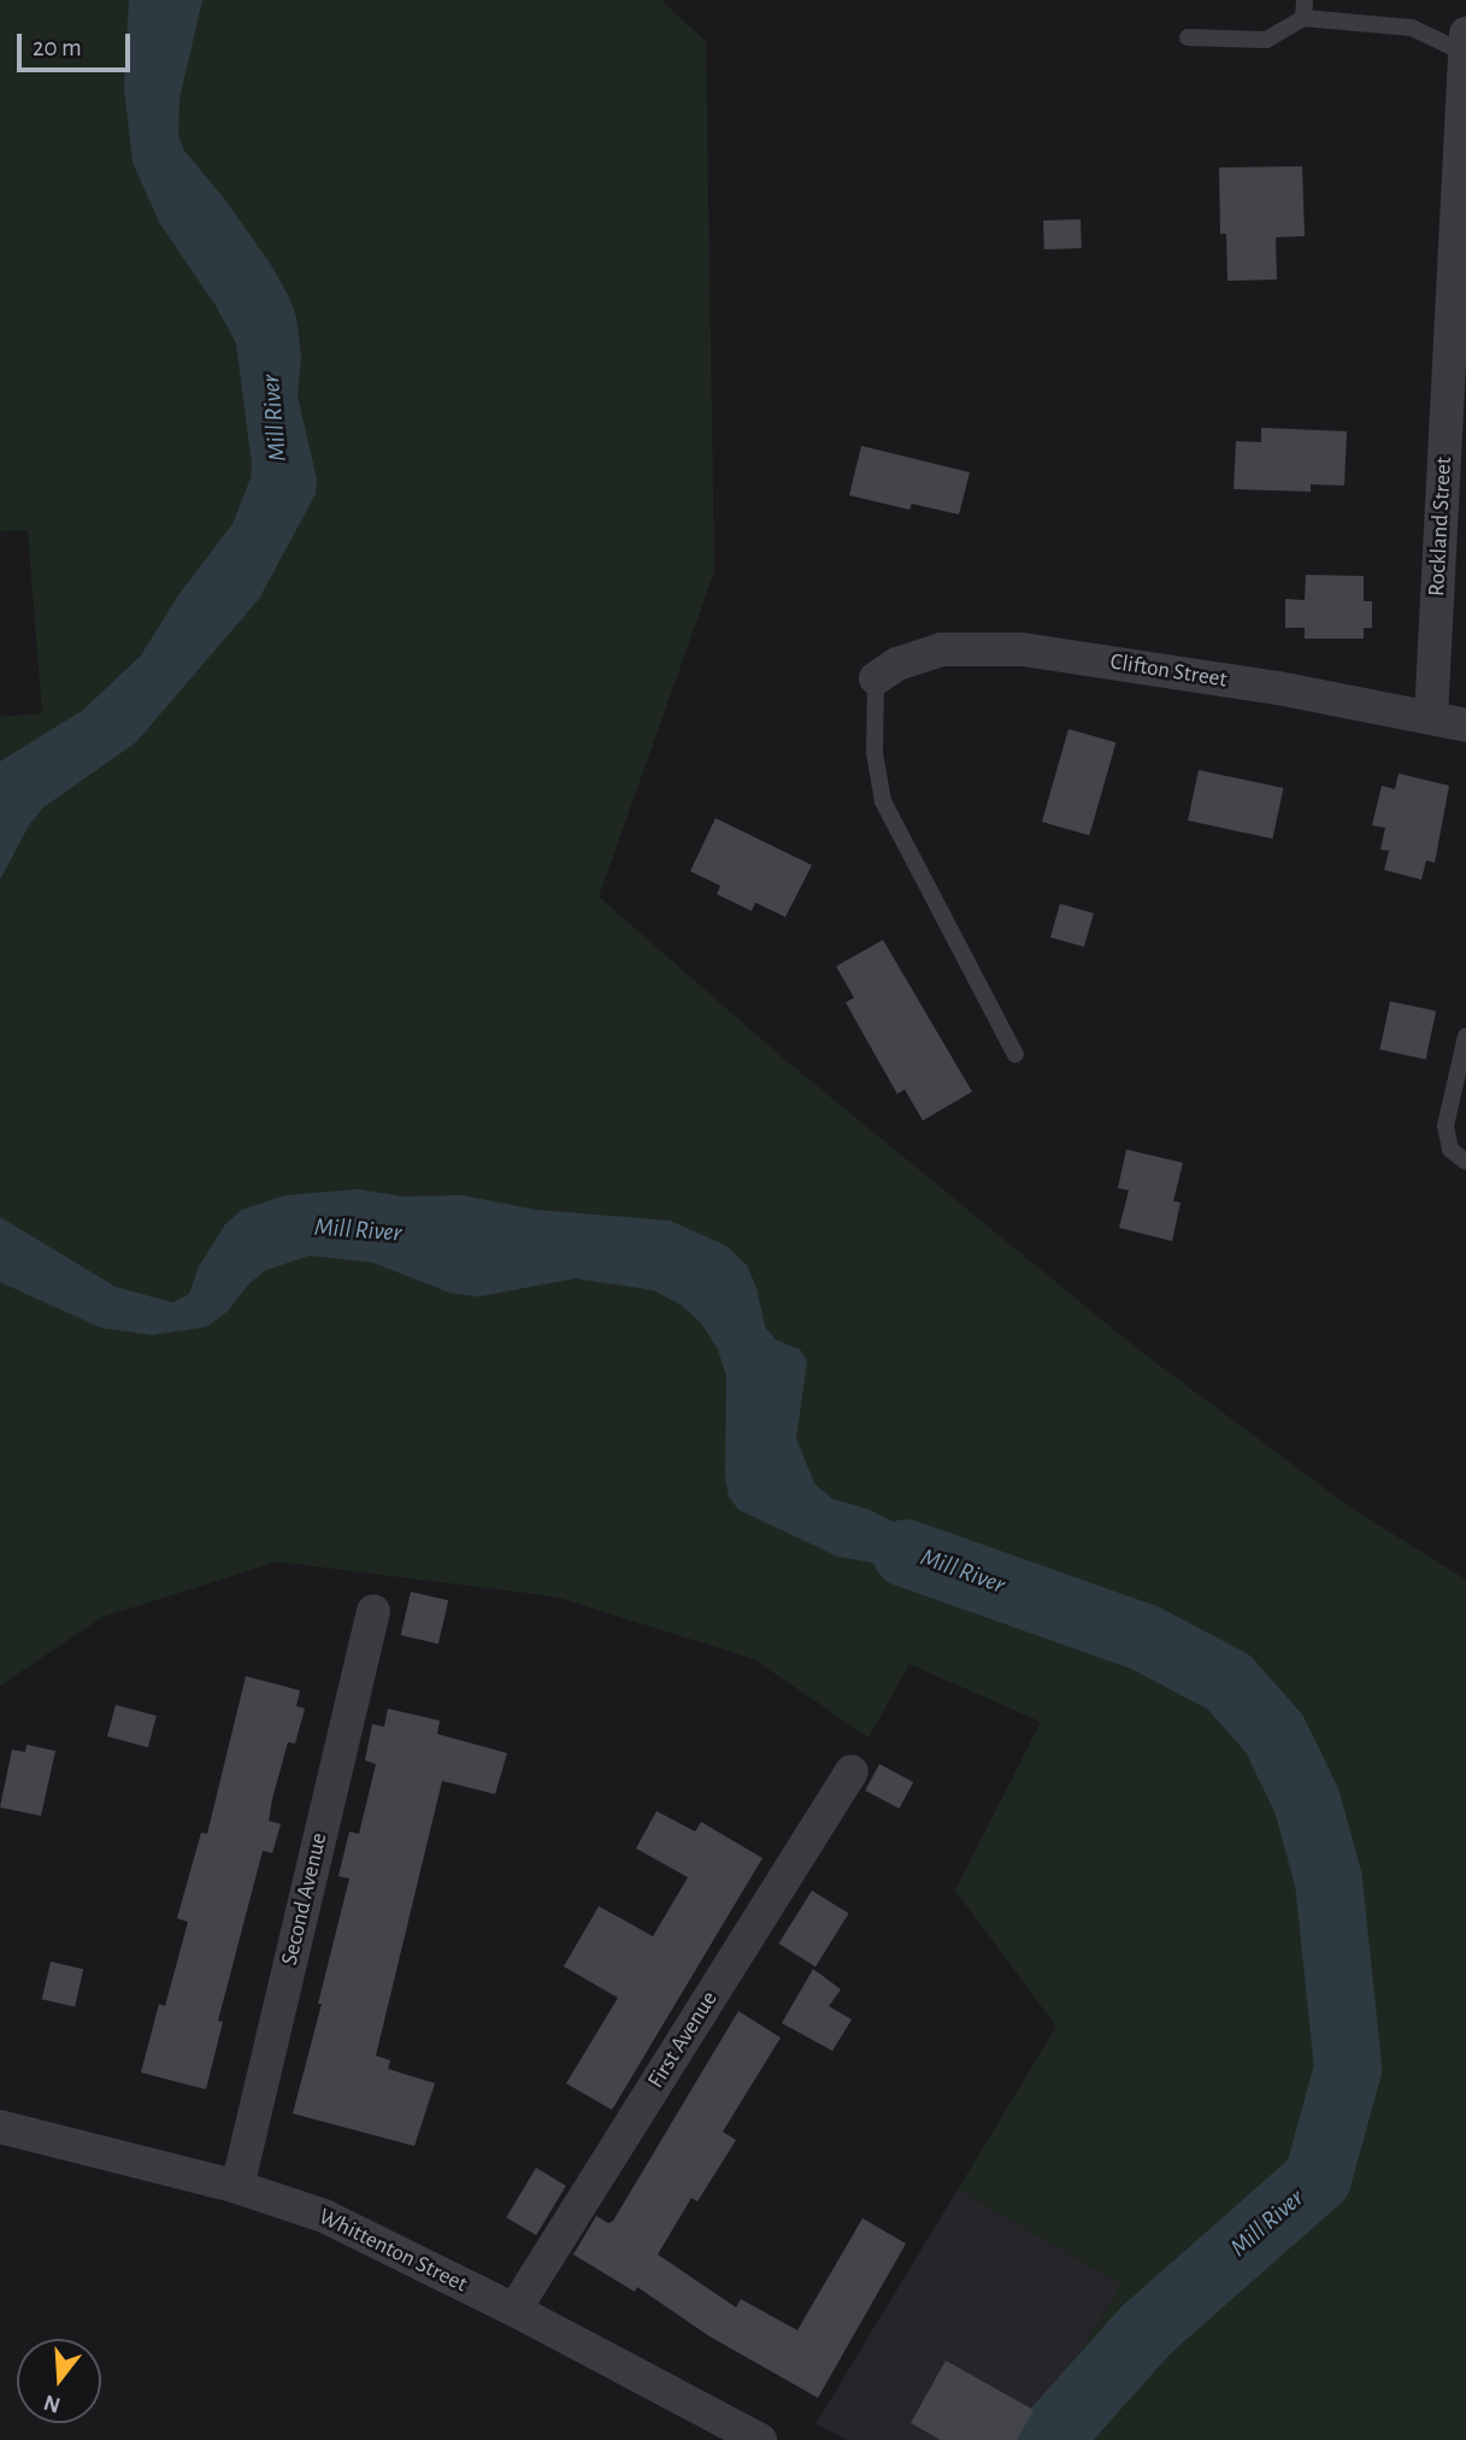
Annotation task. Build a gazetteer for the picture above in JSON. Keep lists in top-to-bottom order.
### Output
{
  "streets": {
    "street": [
      "Rockland Street",
      "Clifton Street",
      "Second Avenue",
      "First Avenue",
      "Whittenton Street"
    ]
  },
  "crossings": [
    ["Rockland Street", "Clifton Street"],
    ["Second Avenue", "Whittenton Street"],
    ["First Avenue", "Whittenton Street"]
  ],
  "water": ["Mill River"],
  "scale_bar": "20 m",
  "north": "bottom"
}
